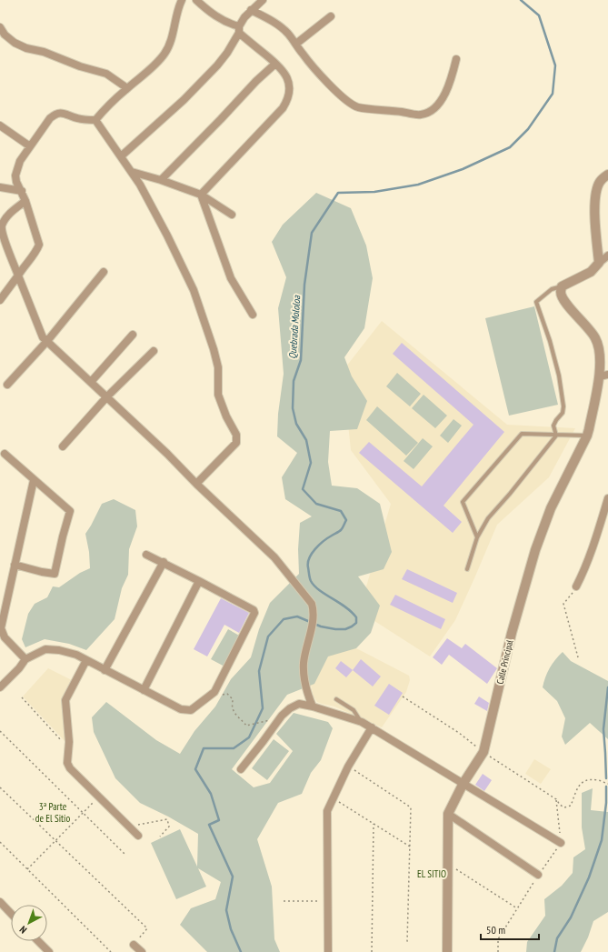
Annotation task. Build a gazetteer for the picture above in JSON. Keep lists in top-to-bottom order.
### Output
{
  "streets": {
    "street": ["Calle Principal"]
  },
  "districts": ["3ª Parte de El Sitio", "EL SITIO"],
  "water": ["Quebrada Mololoa"],
  "scale_bar": "50 m",
  "north": "bottom left"
}
